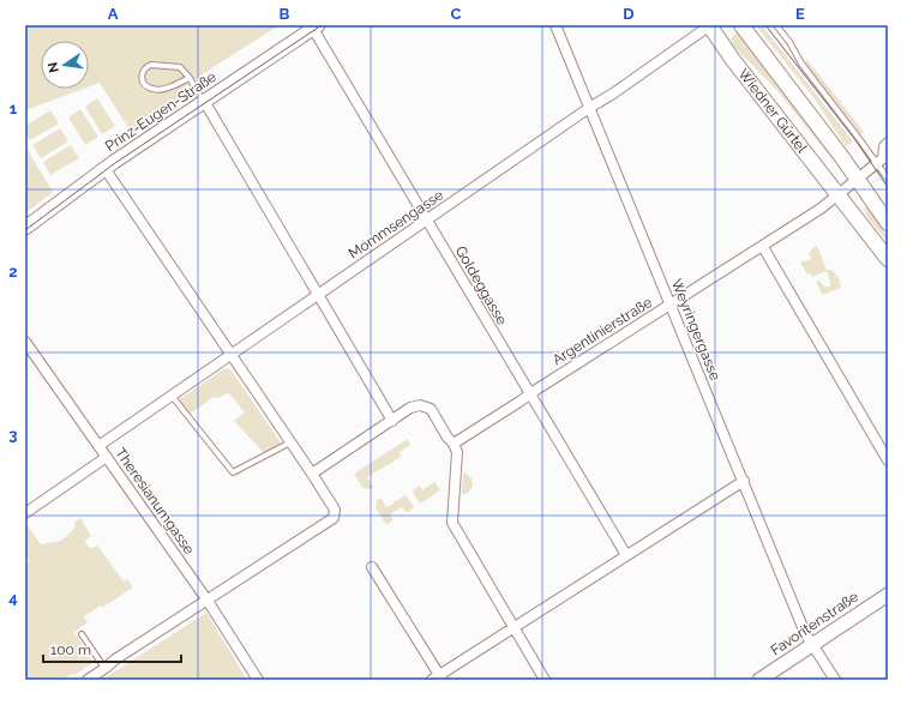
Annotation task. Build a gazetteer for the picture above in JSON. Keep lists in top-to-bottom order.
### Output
{
  "streets": {
    "main road": ["Wiedner Gürtel"],
    "street": [
      "Prinz-Eugen-Straße",
      "Mommsengasse",
      "Goldeggasse",
      "Weyringergasse",
      "Argentinierstraße",
      "Theresianumgasse",
      "Favoritenstraße"
    ]
  },
  "crossings": [
    ["Prinz-Eugen-Straße", "Goldeggasse"],
    ["Wiedner Gürtel", "Mommsengasse"],
    ["Wiedner Gürtel", "Argentinierstraße"],
    ["Mommsengasse", "Goldeggasse"],
    ["Mommsengasse", "Weyringergasse"],
    ["Mommsengasse", "Theresianumgasse"],
    ["Goldeggasse", "Argentinierstraße"],
    ["Weyringergasse", "Argentinierstraße"],
    ["Weyringergasse", "Favoritenstraße"]
  ],
  "scale_bar": "100 m",
  "north": "left",
  "grid": {
    "columns": [
      "A",
      "B",
      "C",
      "D",
      "E"
    ],
    "rows": [
      "1",
      "2",
      "3",
      "4"
    ]
  }
}
